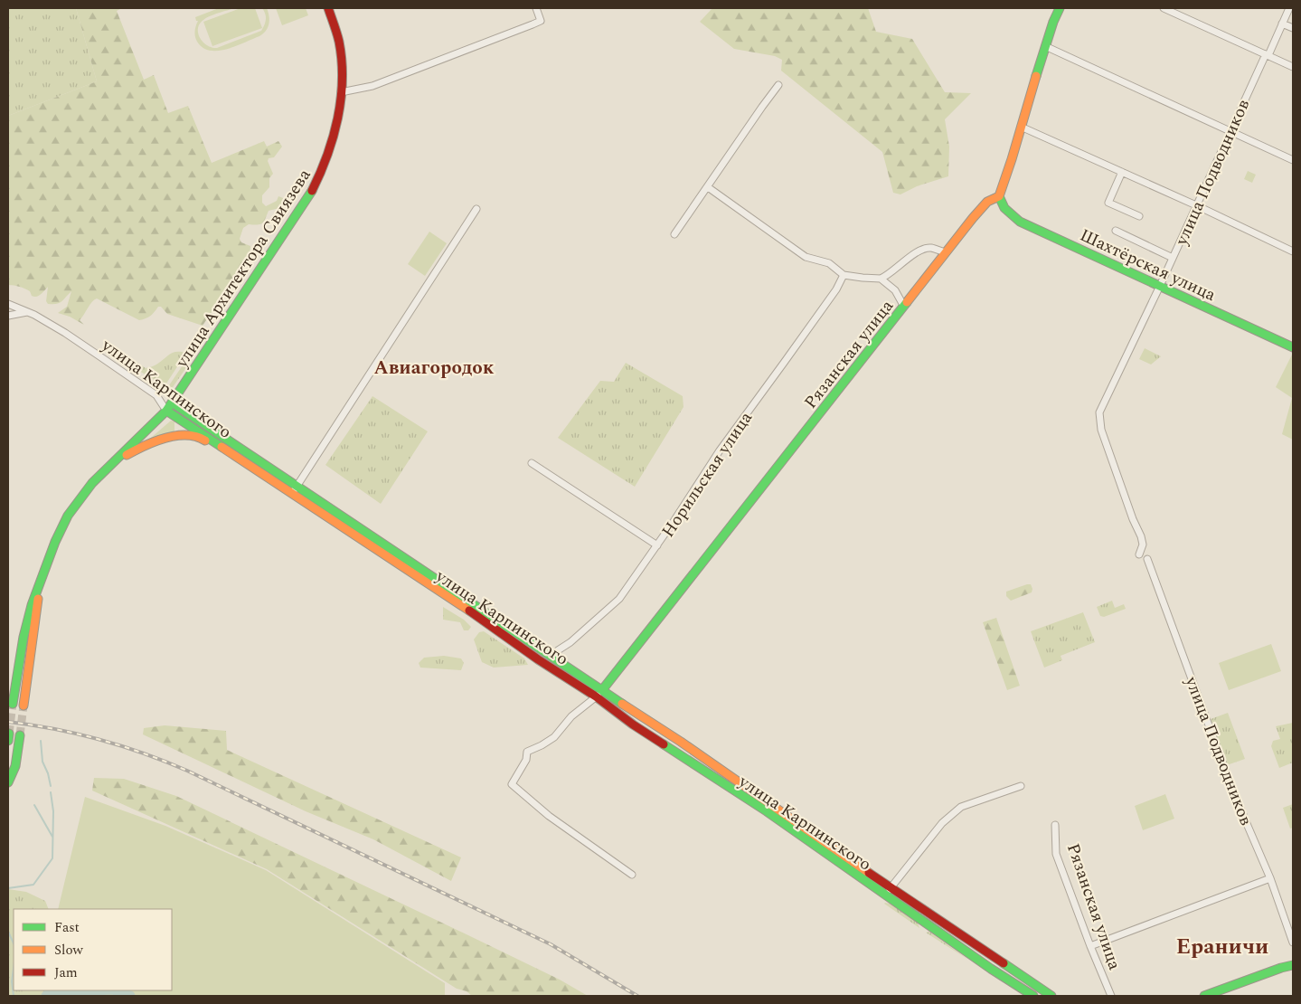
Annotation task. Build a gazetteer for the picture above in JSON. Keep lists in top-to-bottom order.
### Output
{
  "streets": {
    "main road": [
      "Шахтёрская улица",
      "улица Архитектора Свиязева",
      "Рязанская улица",
      "улица Карпинского"
    ],
    "street": ["улица Подводников", "Норильская улица"]
  },
  "crossings": [
    ["улица Подводников", "Шахтёрская улица"],
    ["Шахтёрская улица", "Рязанская улица"],
    ["улица Архитектора Свиязева", "улица Карпинского"],
    ["Рязанская улица", "улица Карпинского"],
    ["улица Карпинского", "Норильская улица"]
  ],
  "districts": ["Авиагородок", "Ераничи"],
  "legend": ["Fast", "Slow", "Jam"]
}
